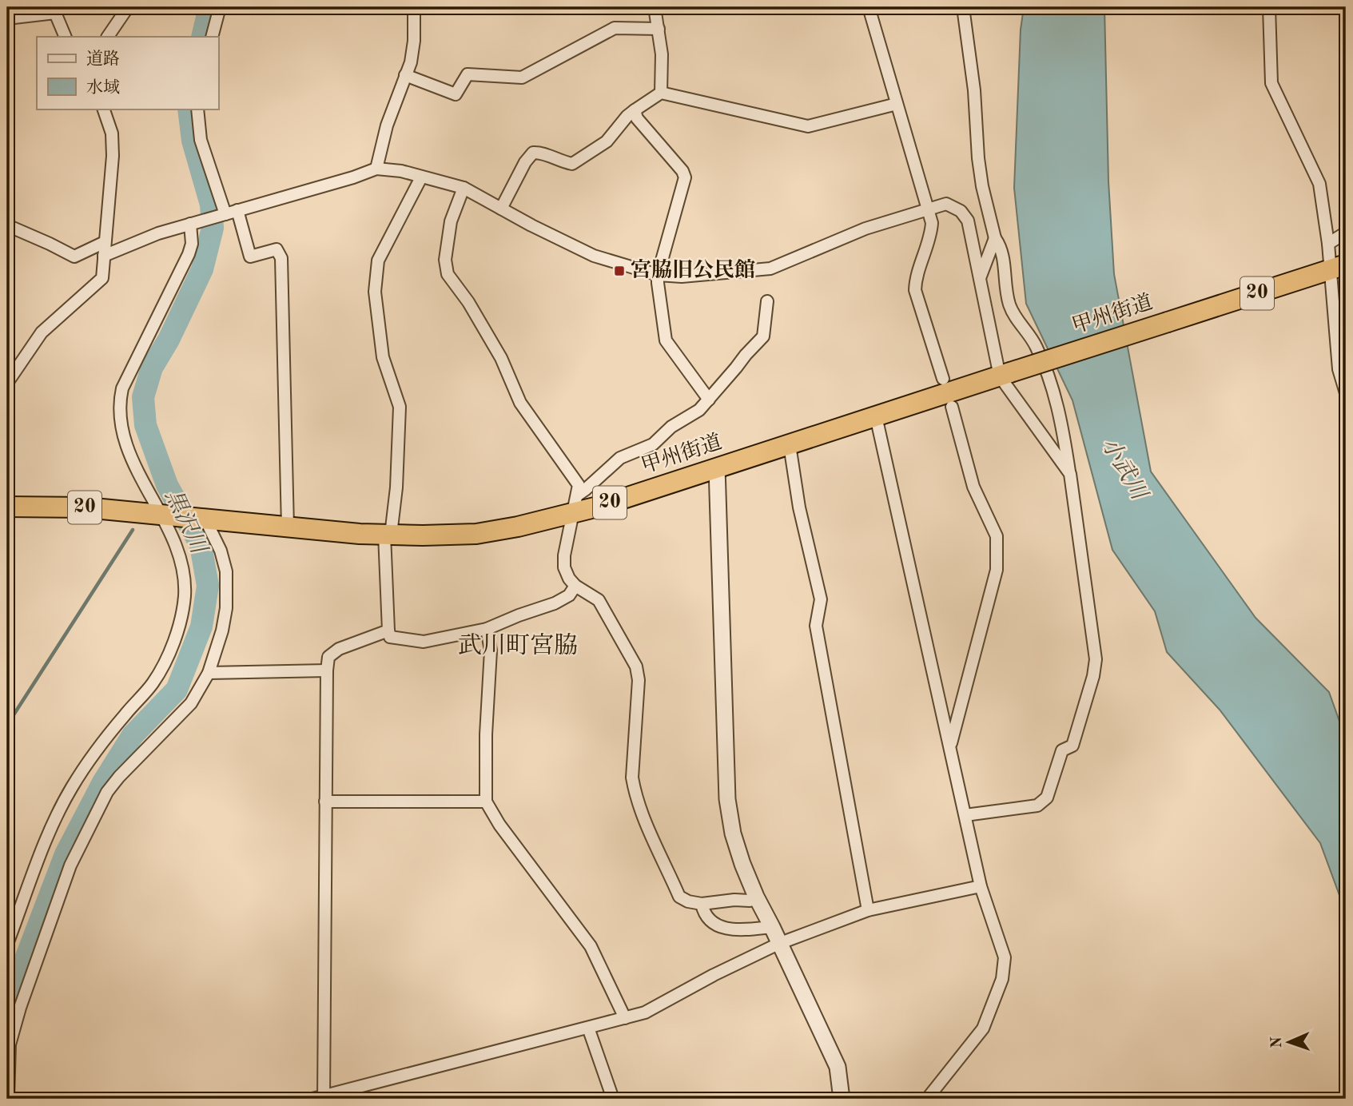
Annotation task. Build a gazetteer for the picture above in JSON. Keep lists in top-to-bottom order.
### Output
{
  "streets": {
    "highway": ["20", "甲州街道"]
  },
  "districts": ["武川町宮脇"],
  "water": ["小武川", "黒沢川"],
  "places": {
    "transit": ["宮脇旧公民館"]
  },
  "legend": ["道路", "水域"],
  "north": "left"
}
